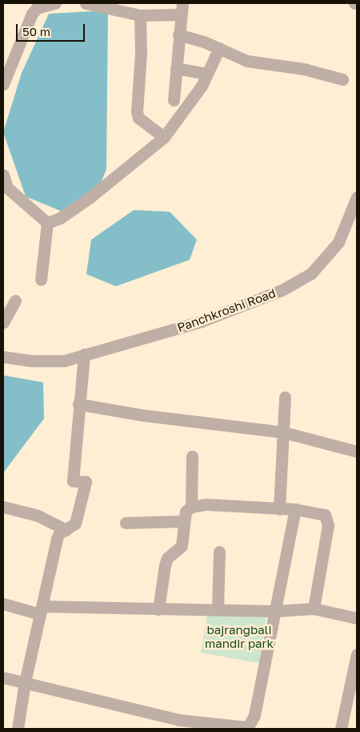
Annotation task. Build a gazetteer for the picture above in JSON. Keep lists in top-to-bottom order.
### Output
{
  "streets": {
    "street": ["Panchkroshi Road"]
  },
  "parks": ["bajrangbali mandir park"],
  "scale_bar": "50 m"
}
